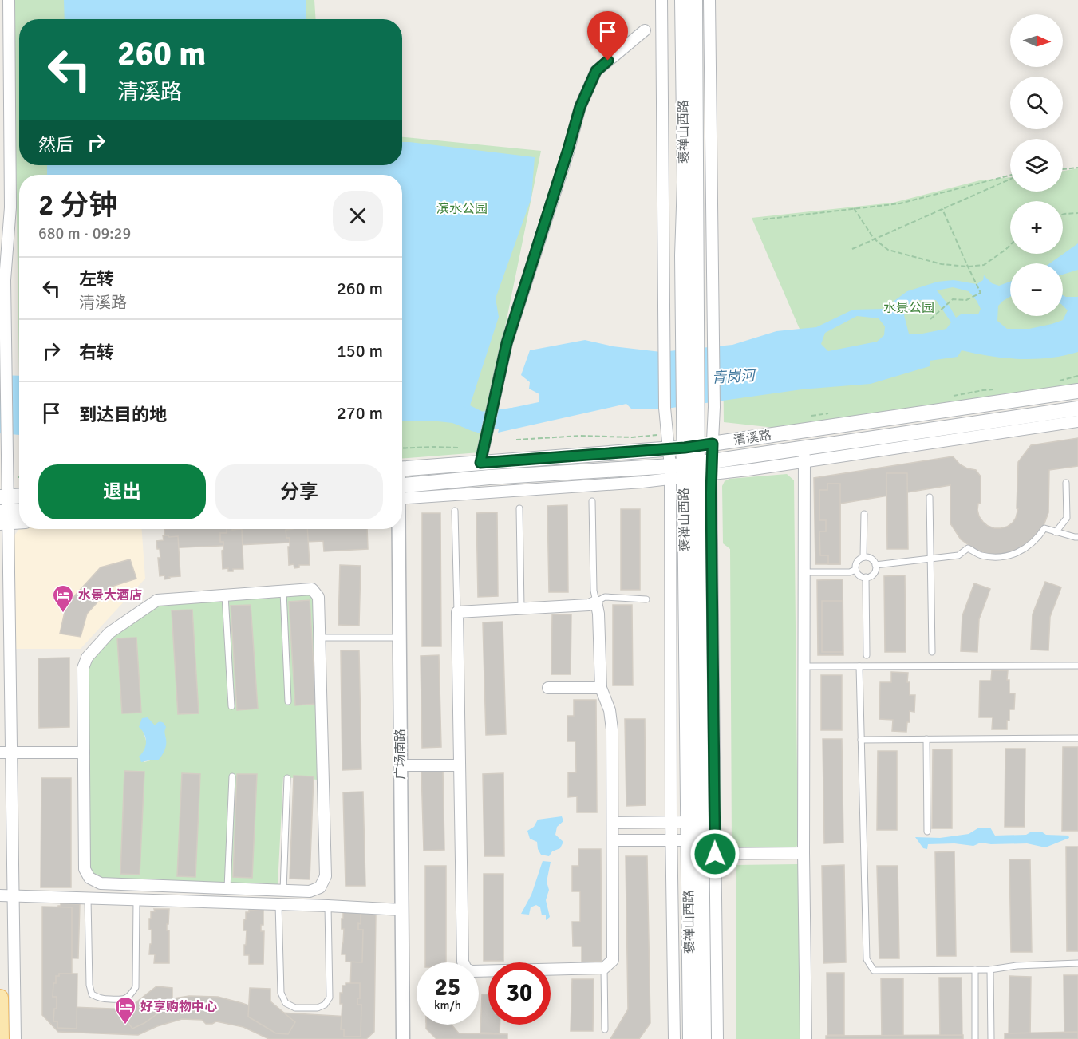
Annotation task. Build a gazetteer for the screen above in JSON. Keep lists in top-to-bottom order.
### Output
{
  "streets": {
    "main road": ["褒禅山西路", "清溪路"],
    "street": ["广场南路"]
  },
  "crossings": [
    ["褒禅山西路", "清溪路"]
  ],
  "water": ["青岗河"],
  "parks": ["滨水公园", "水景公园"],
  "places": {
    "hotel": ["水景大酒店", "好享购物中心"]
  },
  "north": "right",
  "page": {
    "map_buttons": ["+", "−"],
    "turn": ["260 m", "清溪路"],
    "then": "然后",
    "heading": ["2 分钟", "680 m · 09:29"],
    "list": [
      {
        "name": "左转",
        "note": "清溪路",
        "value": "260 m"
      },
      {
        "name": "右转",
        "value": "150 m"
      },
      {
        "name": "到达目的地",
        "value": "270 m"
      }
    ],
    "buttons": ["退出", "分享"],
    "speed": "25 km/h",
    "limit": "30"
  }
}
